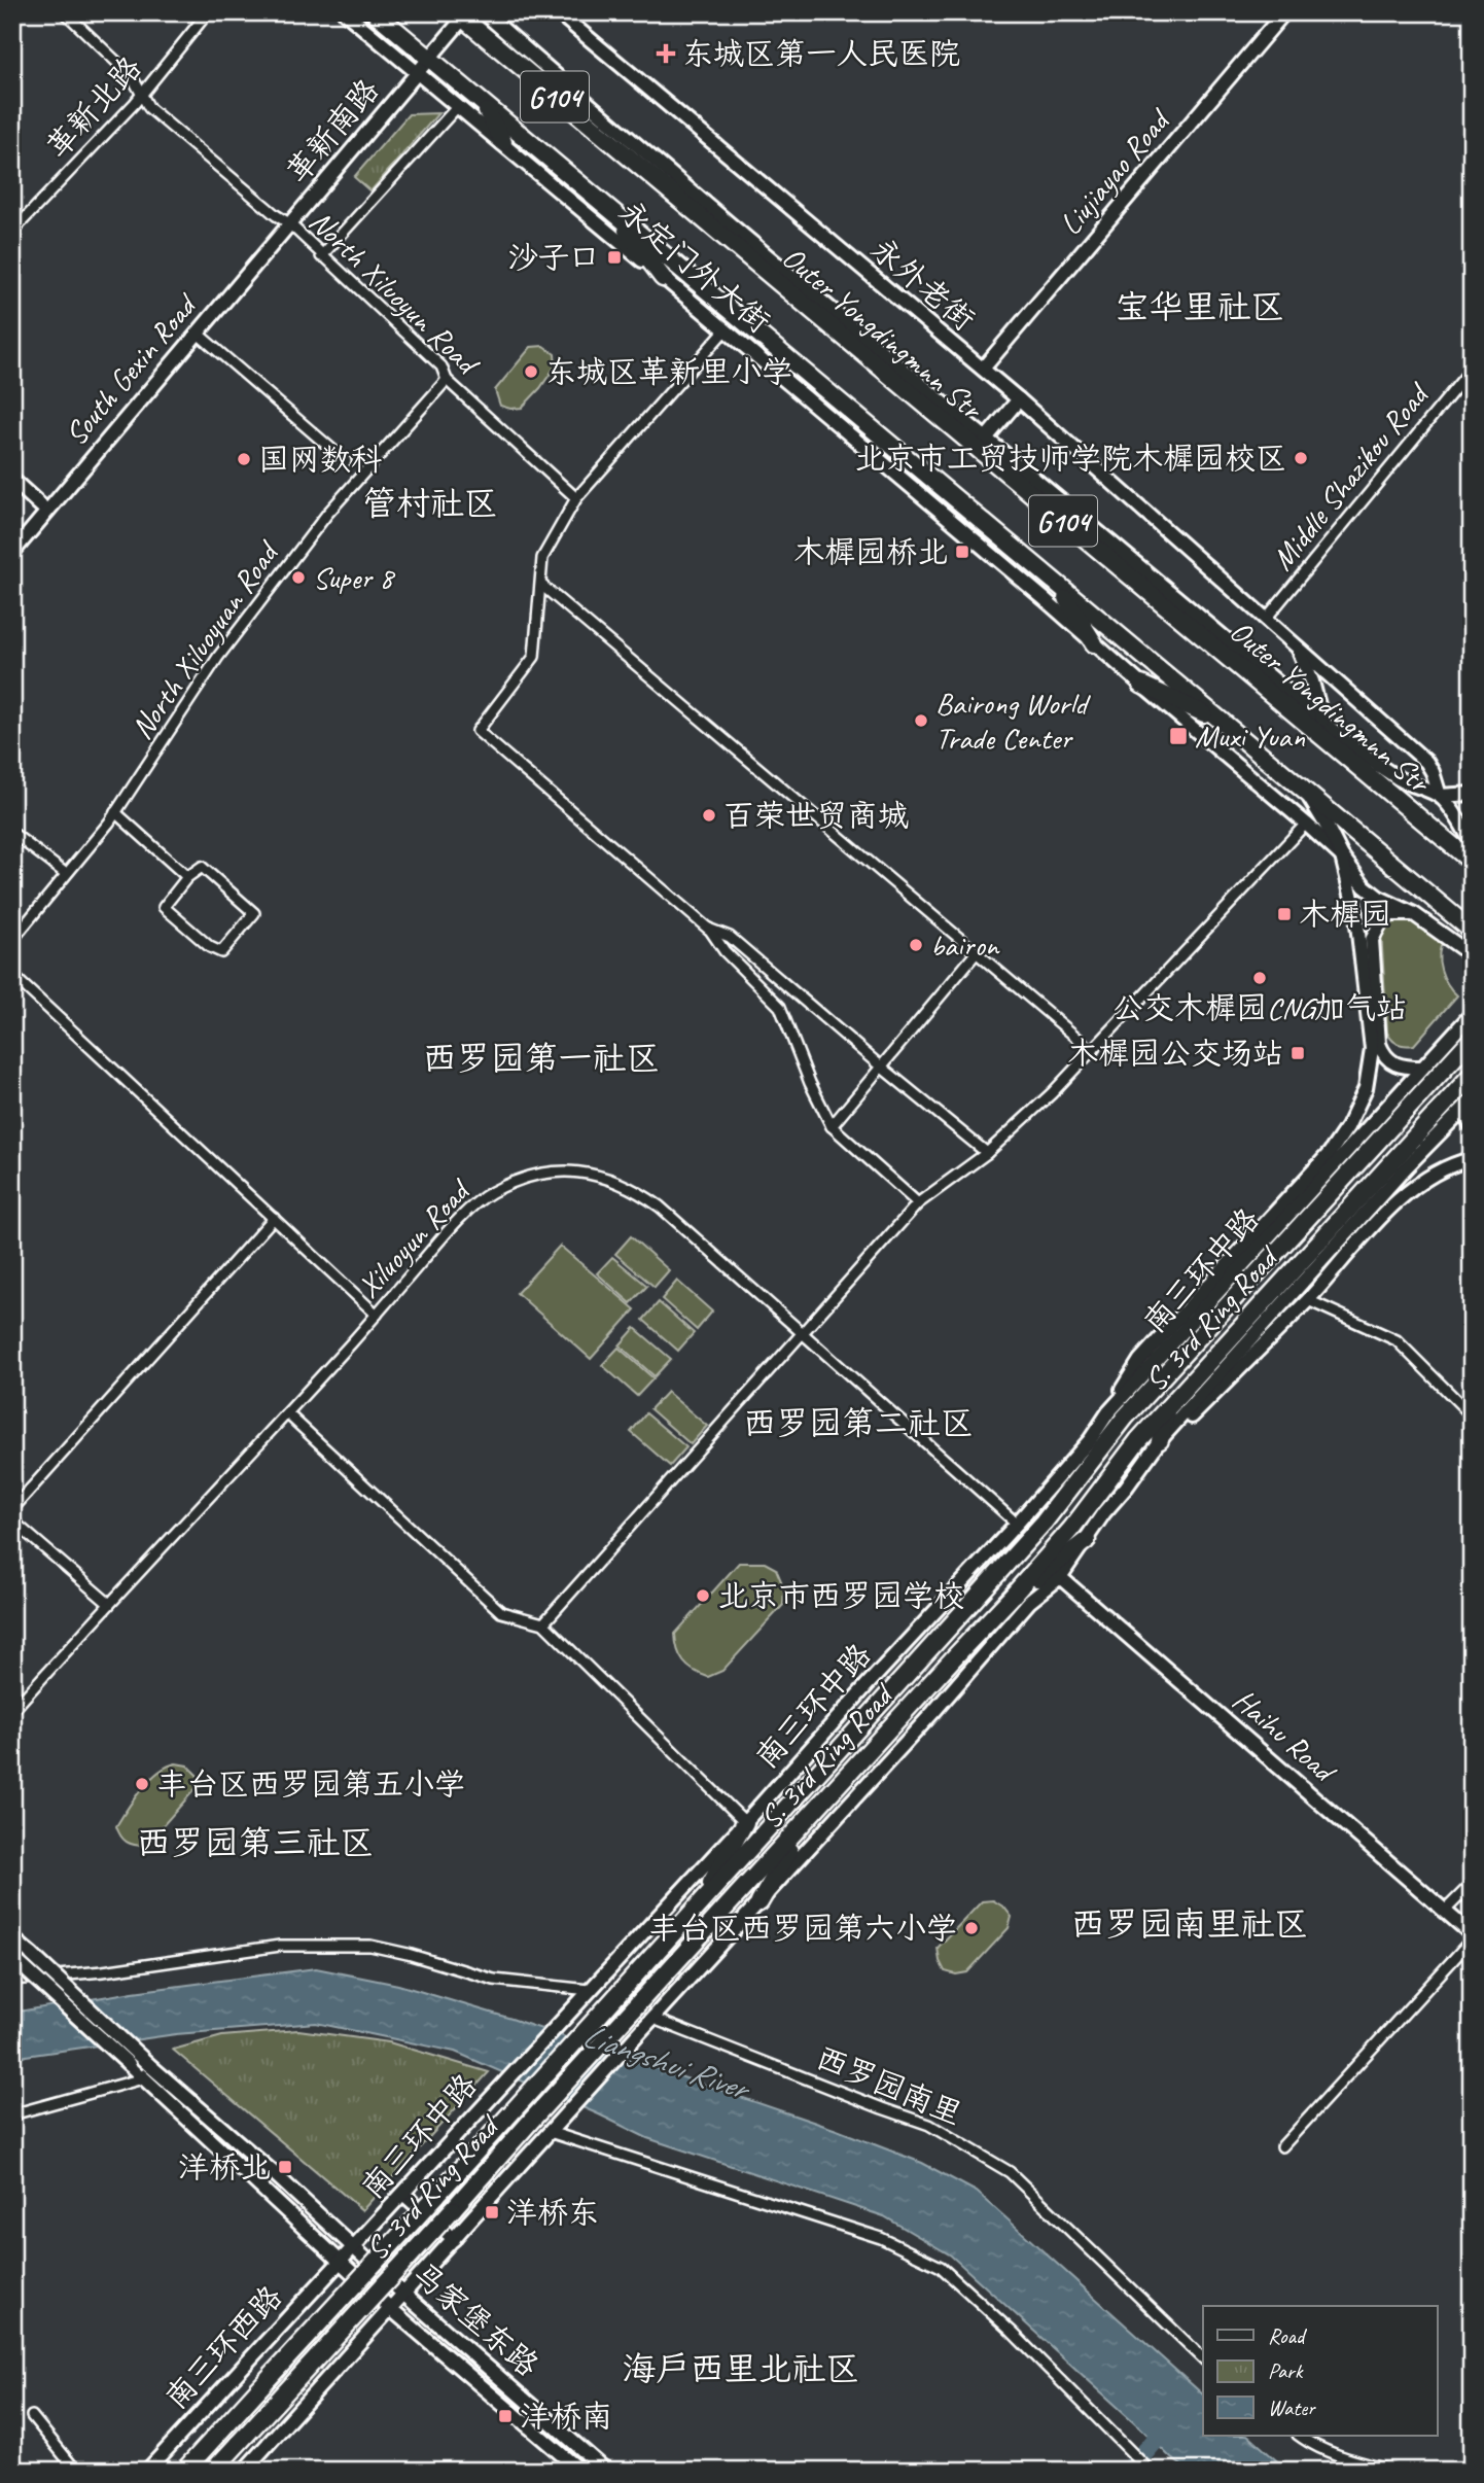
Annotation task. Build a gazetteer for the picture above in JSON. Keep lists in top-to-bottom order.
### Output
{
  "streets": {
    "highway": [
      "G104",
      "永定门外大街",
      "Outer Yongdingmnn Str",
      "S. 3rd Ring Road"
    ],
    "street": [
      "革新北路",
      "革新南路",
      "Liujiayao Road",
      "永外老街",
      "North Xiluoyun Road",
      "South Gexin Road",
      "Middle Shazikou Road",
      "North Xiluoyuan Road",
      "Xiluoyun Road",
      "南三环中路",
      "Haihu Road",
      "西罗园南里",
      "马家堡东路",
      "南三环西路"
    ]
  },
  "crossings": [
    ["G104", "永定门外大街"],
    ["革新北路", "North Xiluoyun Road"],
    ["革新南路", "永定门外大街"],
    ["革新南路", "North Xiluoyun Road"],
    ["革新南路", "Outer Yongdingmnn Str"],
    ["革新南路", "South Gexin Road"],
    ["Liujiayao Road", "永外老街"],
    ["永定门外大街", "永外老街"],
    ["永外老街", "Middle Shazikou Road"],
    ["North Xiluoyun Road", "South Gexin Road"],
    ["North Xiluoyun Road", "North Xiluoyuan Road"],
    ["Xiluoyun Road", "南三环中路"],
    ["南三环中路", "S. 3rd Ring Road"],
    ["南三环中路", "马家堡东路"],
    ["南三环中路", "南三环西路"],
    ["马家堡东路", "南三环西路"]
  ],
  "districts": [
    "宝华里社区",
    "管村社区",
    "西罗园第一社区",
    "西罗园第二社区",
    "西罗园第三社区",
    "西罗园南里社区",
    "海户西里北社区"
  ],
  "water": ["Liangshui River"],
  "places": {
    "health": ["东城区第一人民医院"],
    "transit": [
      "沙子口",
      "木樨园桥北",
      "Muxi Yuan",
      "木樨园",
      "木樨园公交场站",
      "洋桥北",
      "洋桥东",
      "洋桥南"
    ],
    "other": [
      "东城区革新里小学",
      "北京市工贸技师学院木樨园校区",
      "国网数科",
      "Super 8",
      "Bairong World Trade Center",
      "百荣世贸商城",
      "bairon",
      "公交木樨园CNG加气站",
      "北京市西罗园学校",
      "丰台区西罗园第五小学",
      "丰台区西罗园第六小学"
    ]
  },
  "legend": ["Road", "Park", "Water"]
}
